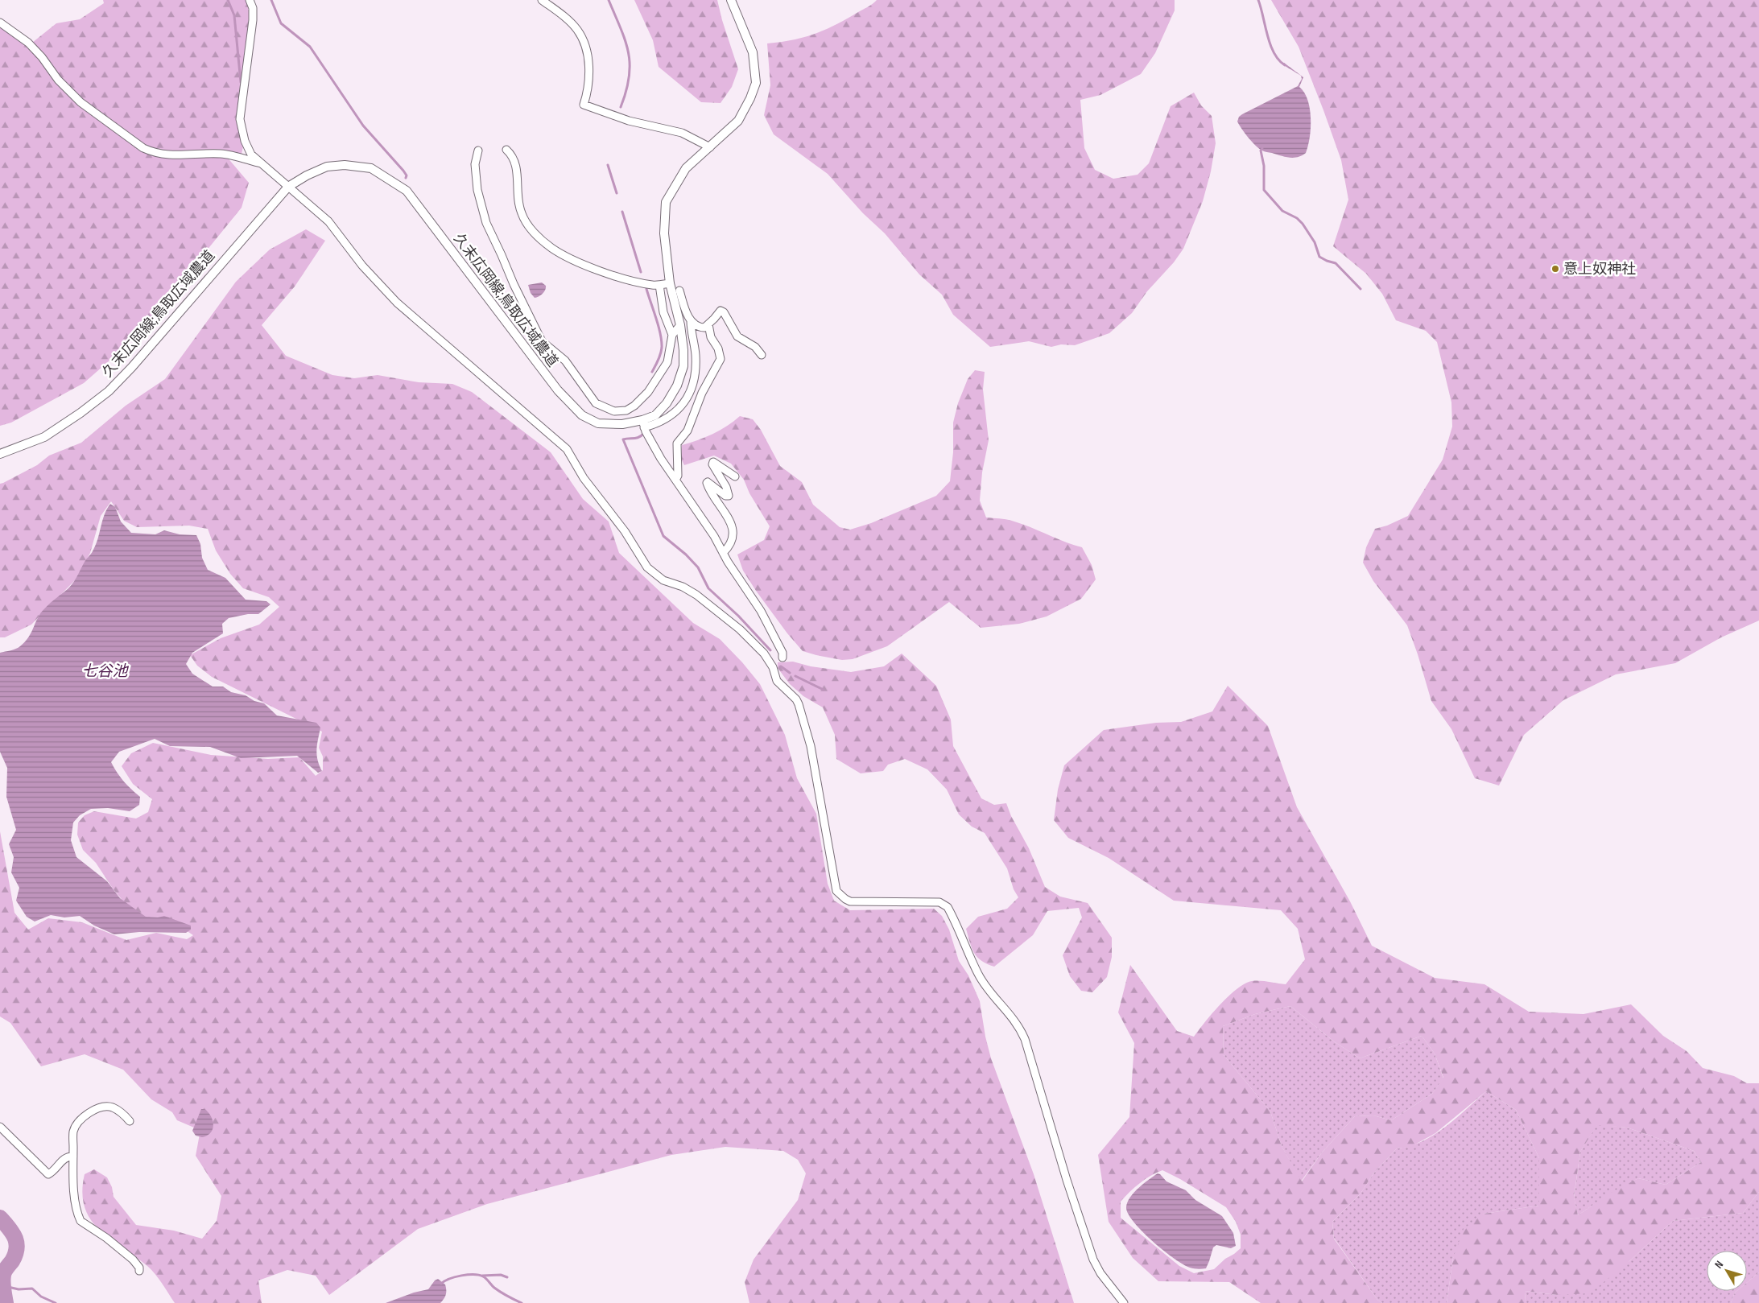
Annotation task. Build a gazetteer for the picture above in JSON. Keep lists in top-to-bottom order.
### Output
{
  "streets": {
    "street": ["久末広岡線;鳥取広域農道"]
  },
  "water": ["七谷池"],
  "places": ["意上奴神社"],
  "north": "top left"
}
